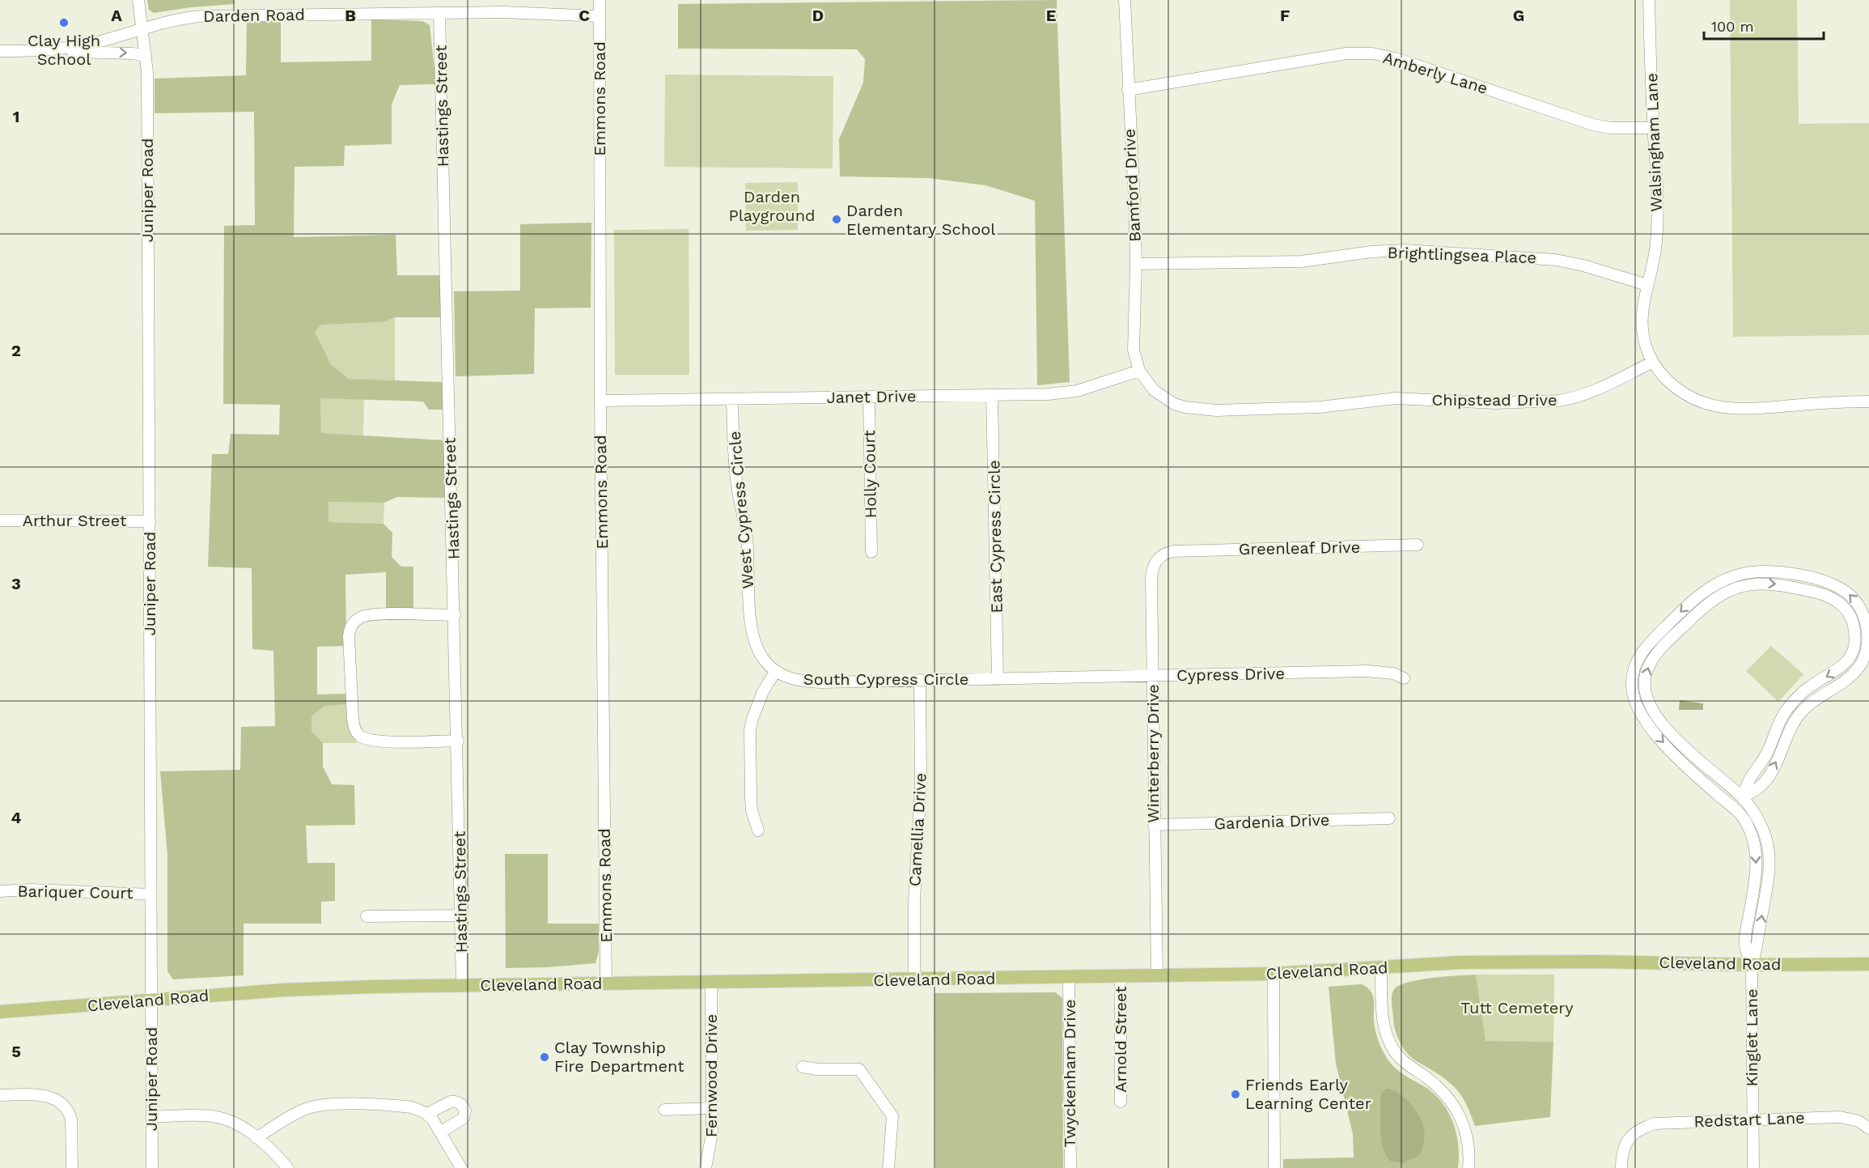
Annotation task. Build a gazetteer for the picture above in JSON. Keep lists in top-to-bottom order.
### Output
{
  "streets": {
    "main road": ["Cleveland Road"],
    "street": [
      "Darden Road",
      "Amberly Lane",
      "Emmons Road",
      "Hastings Street",
      "Walsingham Lane",
      "Bamford Drive",
      "Juniper Road",
      "Brightlingsea Place",
      "Janet Drive",
      "Chipstead Drive",
      "Holly Court",
      "West Cypress Circle",
      "Arthur Street",
      "East Cypress Circle",
      "Greenleaf Drive",
      "Cypress Drive",
      "South Cypress Circle",
      "Winterberry Drive",
      "Gardenia Drive",
      "Camellia Drive",
      "Bariquer Court",
      "Kinglet Lane",
      "Arnold Street",
      "Twyckenham Drive",
      "Fernwood Drive",
      "Redstart Lane"
    ]
  },
  "crossings": [
    ["Darden Road", "Emmons Road"],
    ["Darden Road", "Hastings Street"],
    ["Darden Road", "Juniper Road"],
    ["Amberly Lane", "Walsingham Lane"],
    ["Amberly Lane", "Bamford Drive"],
    ["Emmons Road", "Janet Drive"],
    ["Emmons Road", "Cleveland Road"],
    ["Hastings Street", "Cleveland Road"],
    ["Walsingham Lane", "Brightlingsea Place"],
    ["Bamford Drive", "Brightlingsea Place"],
    ["Bamford Drive", "Janet Drive"],
    ["Bamford Drive", "Chipstead Drive"],
    ["Juniper Road", "Arthur Street"],
    ["Juniper Road", "Bariquer Court"],
    ["Juniper Road", "Cleveland Road"],
    ["Janet Drive", "Chipstead Drive"],
    ["Janet Drive", "Holly Court"],
    ["Janet Drive", "West Cypress Circle"],
    ["Janet Drive", "East Cypress Circle"],
    ["West Cypress Circle", "South Cypress Circle"],
    ["East Cypress Circle", "Cypress Drive"],
    ["East Cypress Circle", "South Cypress Circle"],
    ["Greenleaf Drive", "Winterberry Drive"],
    ["Cypress Drive", "South Cypress Circle"],
    ["Cypress Drive", "Winterberry Drive"],
    ["South Cypress Circle", "Camellia Drive"],
    ["Winterberry Drive", "Gardenia Drive"],
    ["Winterberry Drive", "Cleveland Road"],
    ["Camellia Drive", "Cleveland Road"],
    ["Cleveland Road", "Kinglet Lane"],
    ["Cleveland Road", "Arnold Street"],
    ["Cleveland Road", "Twyckenham Drive"],
    ["Cleveland Road", "Fernwood Drive"],
    ["Kinglet Lane", "Redstart Lane"]
  ],
  "parks": ["Darden Playground", "Tutt Cemetery"],
  "places": [
    "Clay High School",
    "Darden Elementary School",
    "Clay Township Fire Department",
    "Friends Early Learning Center"
  ],
  "scale_bar": "100 m",
  "grid": {
    "columns": [
      "A",
      "B",
      "C",
      "D",
      "E",
      "F",
      "G"
    ],
    "rows": [
      "1",
      "2",
      "3",
      "4",
      "5"
    ]
  }
}
